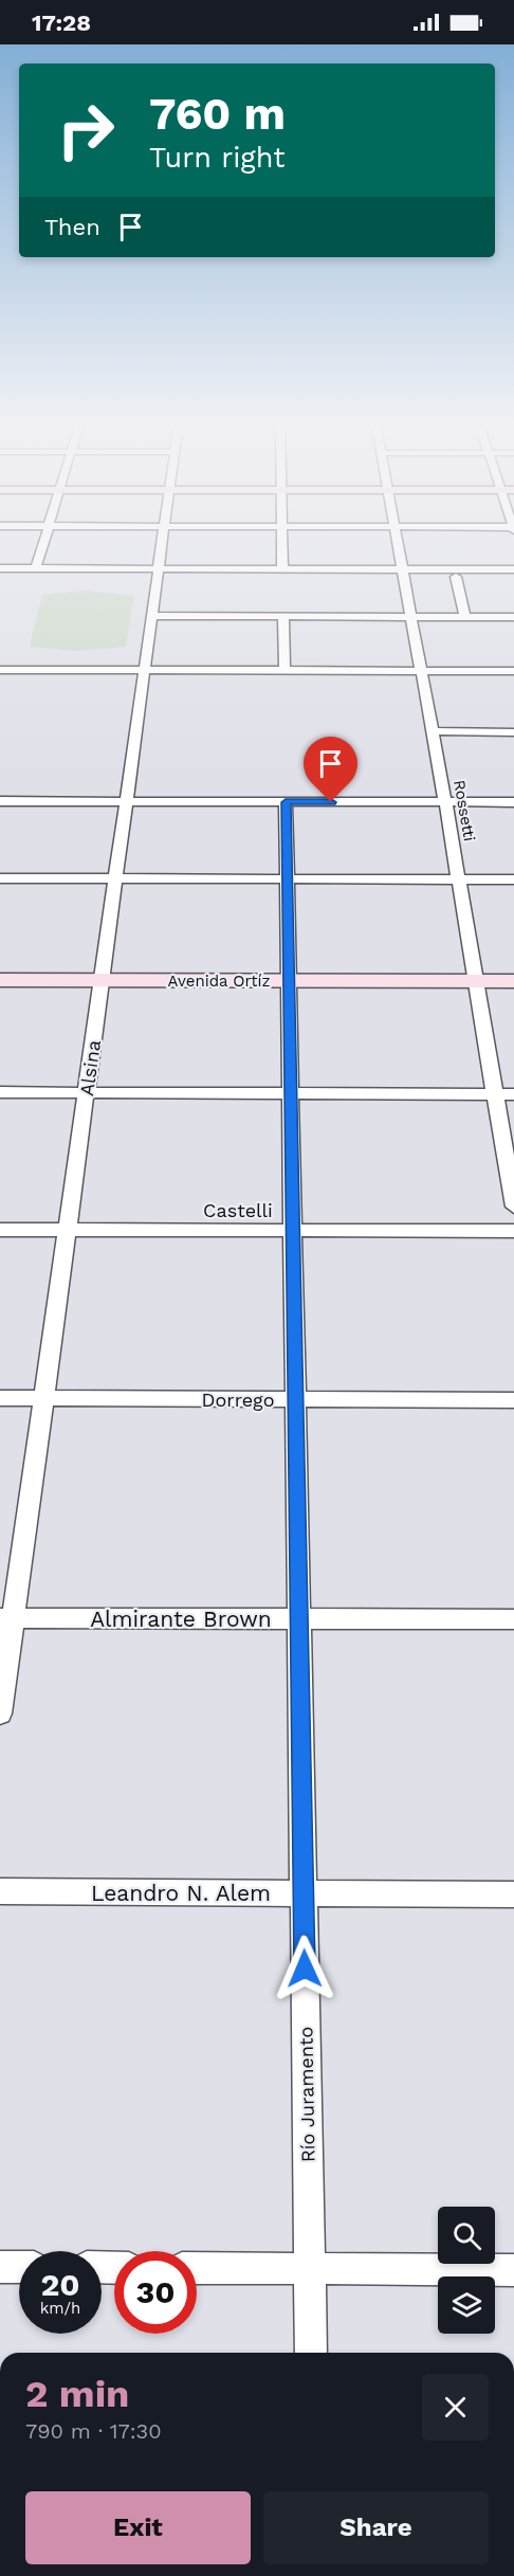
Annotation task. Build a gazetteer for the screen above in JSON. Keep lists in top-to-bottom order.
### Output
{
  "streets": {
    "main road": ["Avenida Ortíz"],
    "street": [
      "Rossetti",
      "Alsina",
      "Castelli",
      "Dorrego",
      "Almirante Brown",
      "Leandro N. Alem",
      "Río Juramento"
    ]
  },
  "crossings": [
    ["Rossetti", "Avenida Ortíz"],
    ["Avenida Ortíz", "Alsina"],
    ["Avenida Ortíz", "Río Juramento"],
    ["Alsina", "Castelli"],
    ["Alsina", "Dorrego"],
    ["Alsina", "Almirante Brown"],
    ["Castelli", "Río Juramento"],
    ["Dorrego", "Río Juramento"],
    ["Almirante Brown", "Río Juramento"],
    ["Leandro N. Alem", "Río Juramento"]
  ],
  "page": {
    "status": "17:28",
    "turn": ["760 m", "Turn right"],
    "then": "Then",
    "speed": "20 km/h",
    "limit": "30",
    "heading": ["2 min", "790 m · 17:30"],
    "buttons": ["Exit", "Share"]
  }
}
